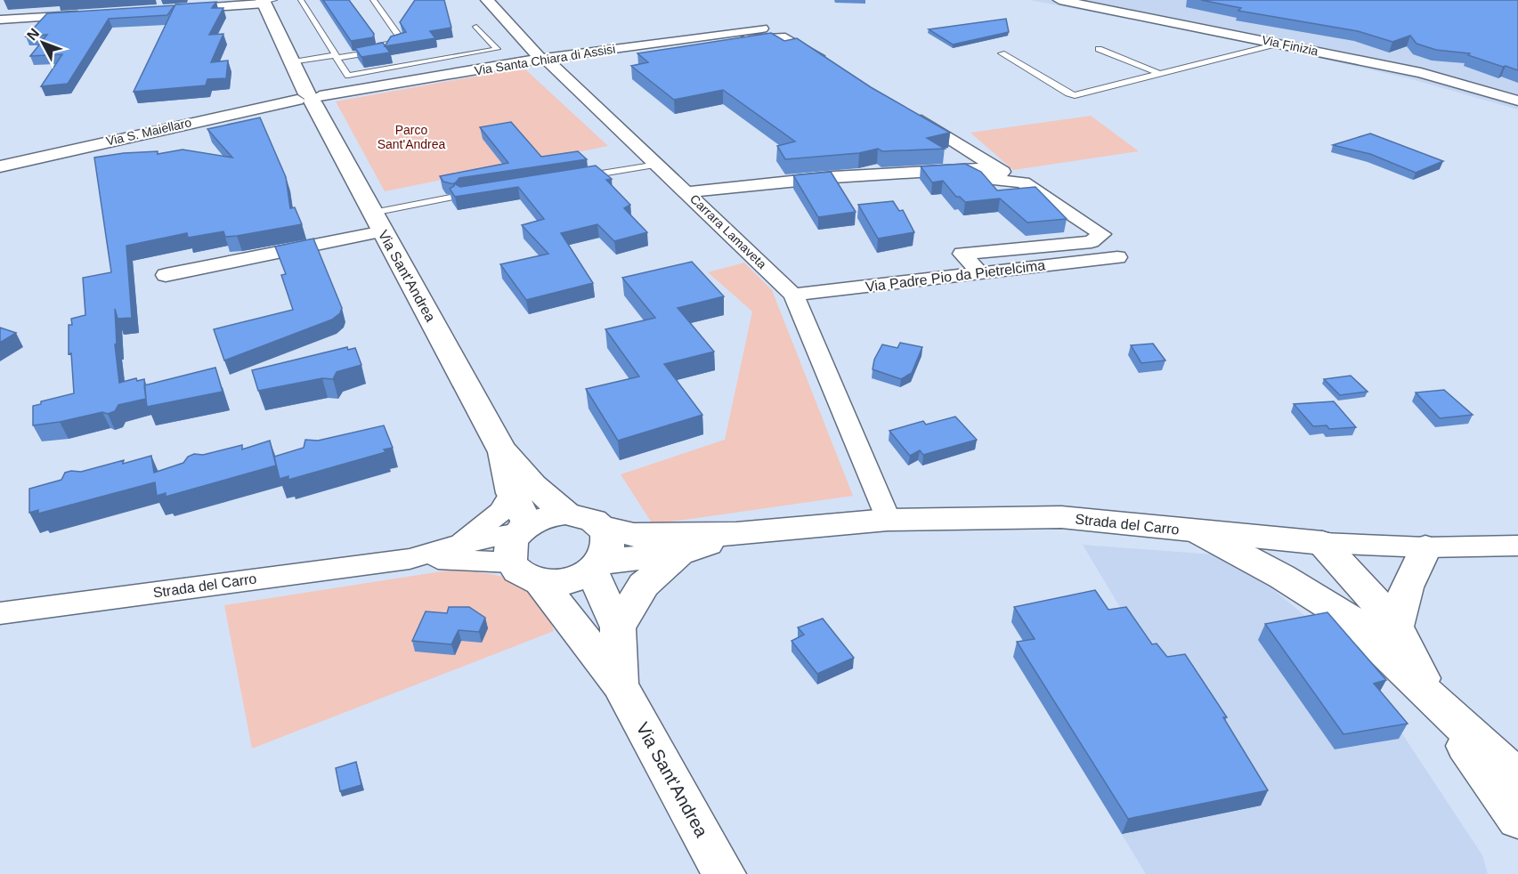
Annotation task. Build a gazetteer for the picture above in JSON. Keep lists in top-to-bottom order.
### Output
{
  "streets": {
    "main road": ["Via Sant'Andrea", "Strada del Carro"],
    "street": [
      "Via Finizia",
      "Via Santa Chiara di Assisi",
      "Via S. Maiellaro",
      "Carrara Lamaveta",
      "Via Padre Pio da Pietrelcima"
    ]
  },
  "crossings": [
    ["Via Santa Chiara di Assisi", "Via S. Maiellaro"],
    ["Via Santa Chiara di Assisi", "Carrara Lamaveta"],
    ["Via Santa Chiara di Assisi", "Via Sant'Andrea"],
    ["Via S. Maiellaro", "Via Sant'Andrea"],
    ["Carrara Lamaveta", "Via Padre Pio da Pietrelcima"],
    ["Carrara Lamaveta", "Strada del Carro"],
    ["Via Sant'Andrea", "Strada del Carro"]
  ],
  "parks": ["Parco Sant'Andrea"],
  "north": "top left"
}
